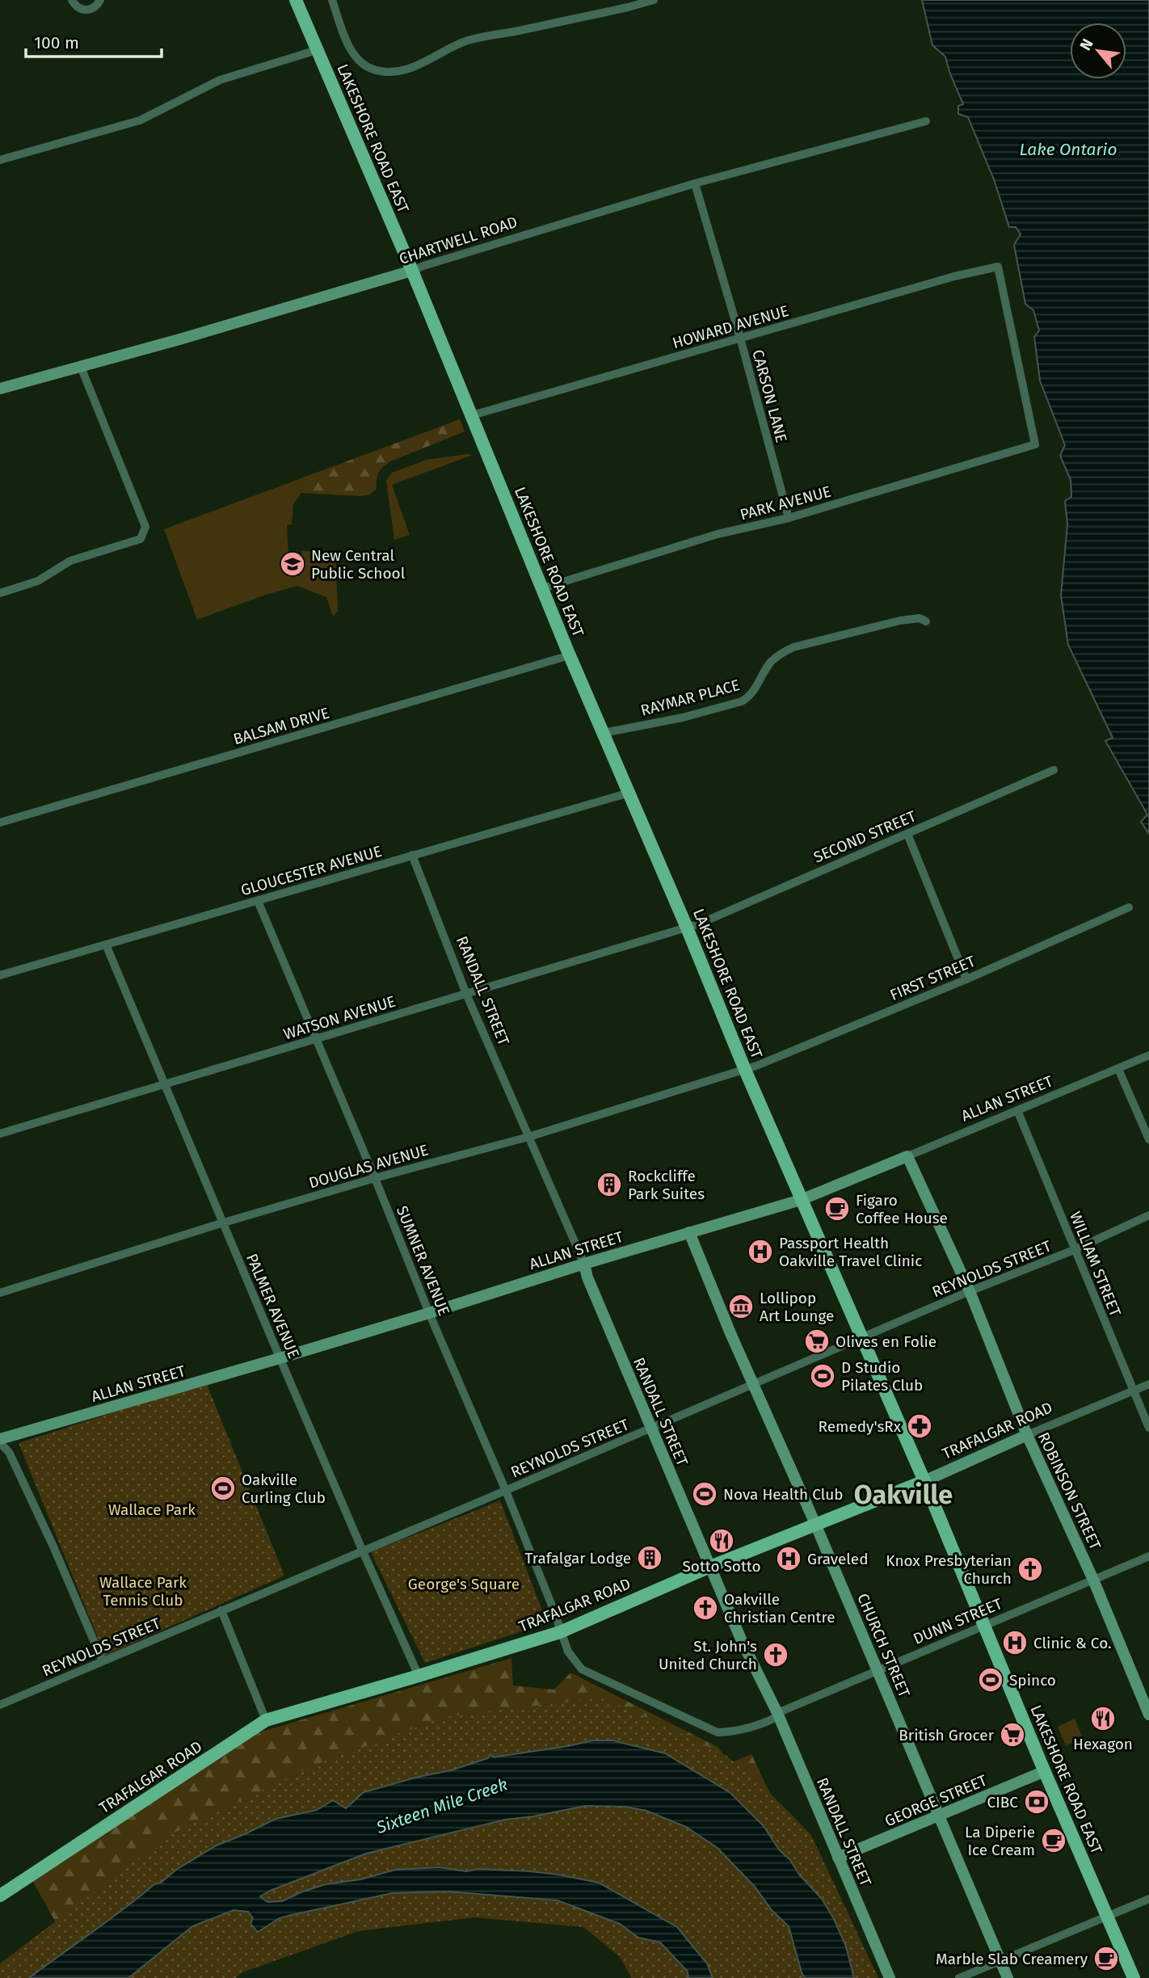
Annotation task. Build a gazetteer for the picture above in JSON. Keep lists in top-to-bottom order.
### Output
{
  "streets": {
    "main road": ["LAKESHORE ROAD EAST", "TRAFALGAR ROAD"],
    "street": [
      "CHARTWELL ROAD",
      "HOWARD AVENUE",
      "CARSON LANE",
      "PARK AVENUE",
      "RAYMAR PLACE",
      "BALSAM DRIVE",
      "SECOND STREET",
      "GLOUCESTER AVENUE",
      "FIRST STREET",
      "RANDALL STREET",
      "WATSON AVENUE",
      "ALLAN STREET",
      "DOUGLAS AVENUE",
      "SUMNER AVENUE",
      "WILLIAM STREET",
      "REYNOLDS STREET",
      "PALMER AVENUE",
      "ROBINSON STREET",
      "DUNN STREET",
      "CHURCH STREET",
      "GEORGE STREET"
    ]
  },
  "crossings": [
    ["LAKESHORE ROAD EAST", "CHARTWELL ROAD"],
    ["LAKESHORE ROAD EAST", "HOWARD AVENUE"],
    ["LAKESHORE ROAD EAST", "PARK AVENUE"],
    ["LAKESHORE ROAD EAST", "RAYMAR PLACE"],
    ["LAKESHORE ROAD EAST", "BALSAM DRIVE"],
    ["LAKESHORE ROAD EAST", "SECOND STREET"],
    ["LAKESHORE ROAD EAST", "GLOUCESTER AVENUE"],
    ["LAKESHORE ROAD EAST", "FIRST STREET"],
    ["LAKESHORE ROAD EAST", "WATSON AVENUE"],
    ["LAKESHORE ROAD EAST", "ALLAN STREET"],
    ["LAKESHORE ROAD EAST", "DOUGLAS AVENUE"],
    ["LAKESHORE ROAD EAST", "REYNOLDS STREET"],
    ["LAKESHORE ROAD EAST", "TRAFALGAR ROAD"],
    ["LAKESHORE ROAD EAST", "DUNN STREET"],
    ["LAKESHORE ROAD EAST", "GEORGE STREET"],
    ["CHARTWELL ROAD", "CARSON LANE"],
    ["HOWARD AVENUE", "CARSON LANE"],
    ["HOWARD AVENUE", "PARK AVENUE"],
    ["CARSON LANE", "PARK AVENUE"],
    ["SECOND STREET", "WATSON AVENUE"],
    ["GLOUCESTER AVENUE", "RANDALL STREET"],
    ["GLOUCESTER AVENUE", "SUMNER AVENUE"],
    ["GLOUCESTER AVENUE", "PALMER AVENUE"],
    ["FIRST STREET", "DOUGLAS AVENUE"],
    ["RANDALL STREET", "WATSON AVENUE"],
    ["RANDALL STREET", "ALLAN STREET"],
    ["RANDALL STREET", "DOUGLAS AVENUE"],
    ["RANDALL STREET", "REYNOLDS STREET"],
    ["RANDALL STREET", "TRAFALGAR ROAD"],
    ["RANDALL STREET", "DUNN STREET"],
    ["RANDALL STREET", "GEORGE STREET"],
    ["WATSON AVENUE", "SUMNER AVENUE"],
    ["WATSON AVENUE", "PALMER AVENUE"],
    ["ALLAN STREET", "SUMNER AVENUE"],
    ["ALLAN STREET", "WILLIAM STREET"],
    ["ALLAN STREET", "PALMER AVENUE"],
    ["ALLAN STREET", "ROBINSON STREET"],
    ["ALLAN STREET", "CHURCH STREET"],
    ["DOUGLAS AVENUE", "SUMNER AVENUE"],
    ["DOUGLAS AVENUE", "PALMER AVENUE"],
    ["SUMNER AVENUE", "REYNOLDS STREET"],
    ["SUMNER AVENUE", "TRAFALGAR ROAD"],
    ["SUMNER AVENUE", "DUNN STREET"],
    ["WILLIAM STREET", "REYNOLDS STREET"],
    ["WILLIAM STREET", "TRAFALGAR ROAD"],
    ["REYNOLDS STREET", "PALMER AVENUE"],
    ["REYNOLDS STREET", "ROBINSON STREET"],
    ["REYNOLDS STREET", "CHURCH STREET"],
    ["PALMER AVENUE", "TRAFALGAR ROAD"],
    ["TRAFALGAR ROAD", "ROBINSON STREET"],
    ["TRAFALGAR ROAD", "DUNN STREET"],
    ["TRAFALGAR ROAD", "CHURCH STREET"],
    ["ROBINSON STREET", "DUNN STREET"],
    ["DUNN STREET", "CHURCH STREET"],
    ["CHURCH STREET", "GEORGE STREET"]
  ],
  "districts": ["Oakville"],
  "water": ["Lake Ontario", "Sixteen Mile Creek"],
  "parks": ["Wallace Park", "Wallace Park Tennis Club", "George's Square"],
  "places": {
    "school or university": ["New Central Public School"],
    "building": ["Rockcliffe Park Suites", "Trafalgar Lodge"],
    "cafe": ["Figaro Coffee House", "La Diperie Ice Cream", "Marble Slab Creamery"],
    "hospital": ["Passport Health Oakville Travel Clinic", "Graveled", "Clinic & Co."],
    "museum": ["Lollipop Art Lounge"],
    "supermarket": ["Olives en Folie", "British Grocer"],
    "sports": [
      "D Studio Pilates Club",
      "Oakville Curling Club",
      "Nova Health Club",
      "Spinco"
    ],
    "pharmacy": ["Remedy'sRx"],
    "restaurant": ["Sotto Sotto", "Hexagon"],
    "church": ["Knox Presbyterian Church", "Oakville Christian Centre", "St. John's United Church"],
    "bank": ["CIBC"]
  },
  "scale_bar": "100 m",
  "north": "top left"
}
